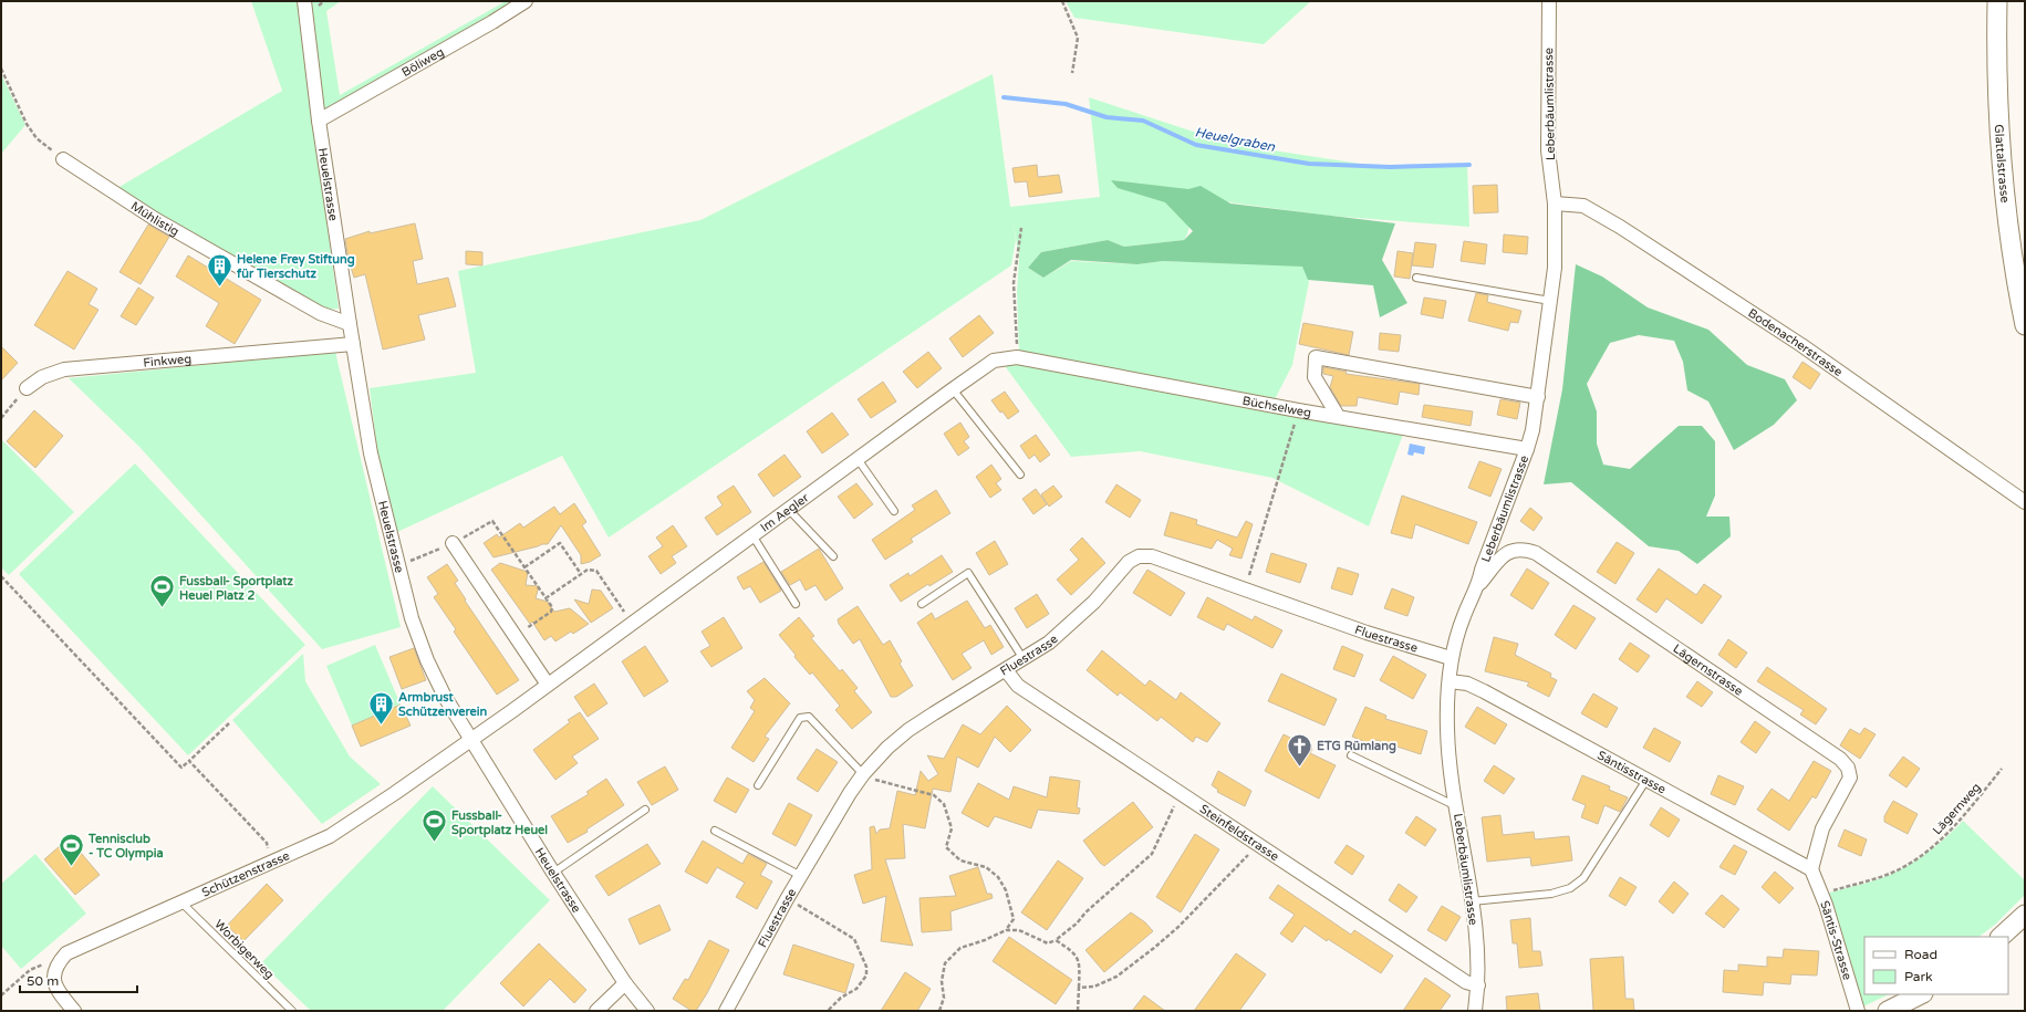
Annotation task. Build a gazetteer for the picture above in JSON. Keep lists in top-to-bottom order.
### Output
{
  "streets": {
    "street": [
      "Böliweg",
      "Leberbäumlistrasse",
      "Glattalstrasse",
      "Heuelstrasse",
      "Mühlistig",
      "Bodenacherstrasse",
      "Finkweg",
      "Büchselweg",
      "Im Aegler",
      "Fluestrasse",
      "Lägernstrasse",
      "Säntisstrasse",
      "Steinfeldstrasse",
      "Schützenstrasse",
      "Säntis-Strasse"
    ],
    "lane": ["Worbigerweg"],
    "path": ["Lägernweg"]
  },
  "crossings": [
    ["Böliweg", "Heuelstrasse"],
    ["Leberbäumlistrasse", "Bodenacherstrasse"],
    ["Leberbäumlistrasse", "Büchselweg"],
    ["Leberbäumlistrasse", "Fluestrasse"],
    ["Leberbäumlistrasse", "Lägernstrasse"],
    ["Leberbäumlistrasse", "Säntisstrasse"],
    ["Leberbäumlistrasse", "Steinfeldstrasse"],
    ["Heuelstrasse", "Mühlistig"],
    ["Heuelstrasse", "Finkweg"],
    ["Heuelstrasse", "Im Aegler"],
    ["Heuelstrasse", "Schützenstrasse"],
    ["Büchselweg", "Im Aegler"],
    ["Im Aegler", "Schützenstrasse"],
    ["Fluestrasse", "Steinfeldstrasse"],
    ["Lägernstrasse", "Säntisstrasse"],
    ["Lägernstrasse", "Säntis-Strasse"],
    ["Säntisstrasse", "Säntis-Strasse"],
    ["Lägernweg", "Säntis-Strasse"],
    ["Schützenstrasse", "Worbigerweg"]
  ],
  "water": ["Heuelgraben"],
  "places": {
    "building": ["Helene Frey Stiftung für Tierschutz", "Armbrust Schützenverein"],
    "sports": ["Fussball- Sportplatz Heuel Platz 2", "Fussball- Sportplatz Heuel", "Tennisclub - TC Olympia"],
    "church": ["ETG Rümlang"]
  },
  "legend": ["Road", "Park"],
  "scale_bar": "50 m"
}
